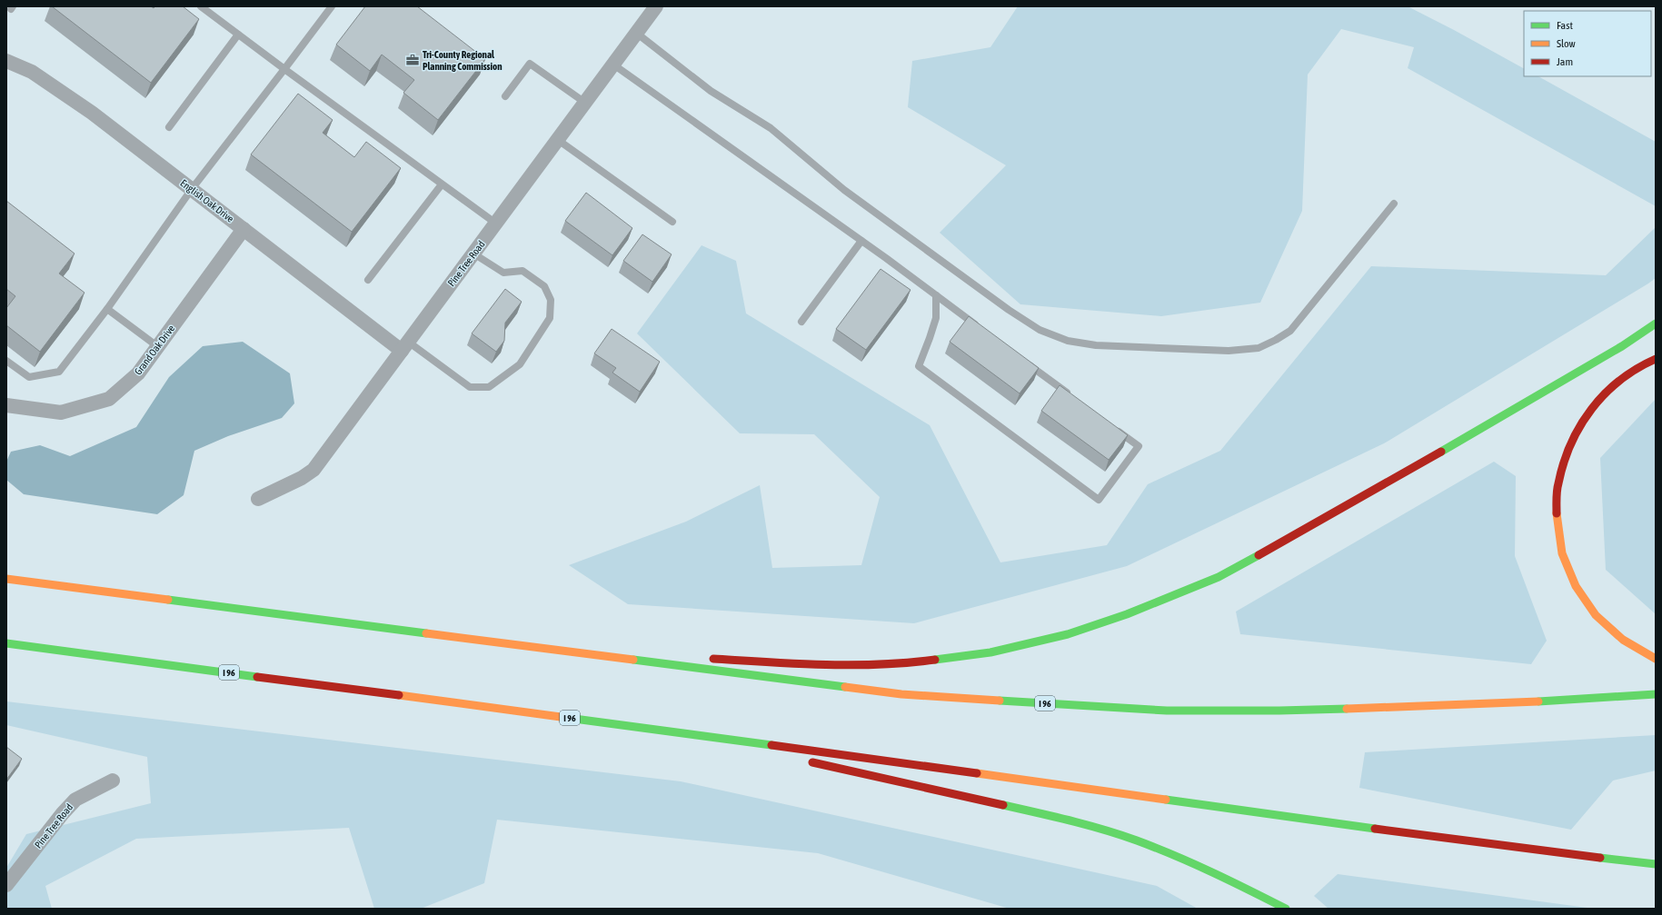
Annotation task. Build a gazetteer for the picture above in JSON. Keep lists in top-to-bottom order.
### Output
{
  "streets": {
    "highway": ["I 96"],
    "street": ["English Oak Drive", "Pine Tree Road", "Grand Oak Drive"]
  },
  "crossings": [
    ["English Oak Drive", "Pine Tree Road"],
    ["English Oak Drive", "Grand Oak Drive"]
  ],
  "places": {
    "office": ["Tri-County Regional Planning Commission"]
  },
  "legend": ["Fast", "Slow", "Jam"]
}
